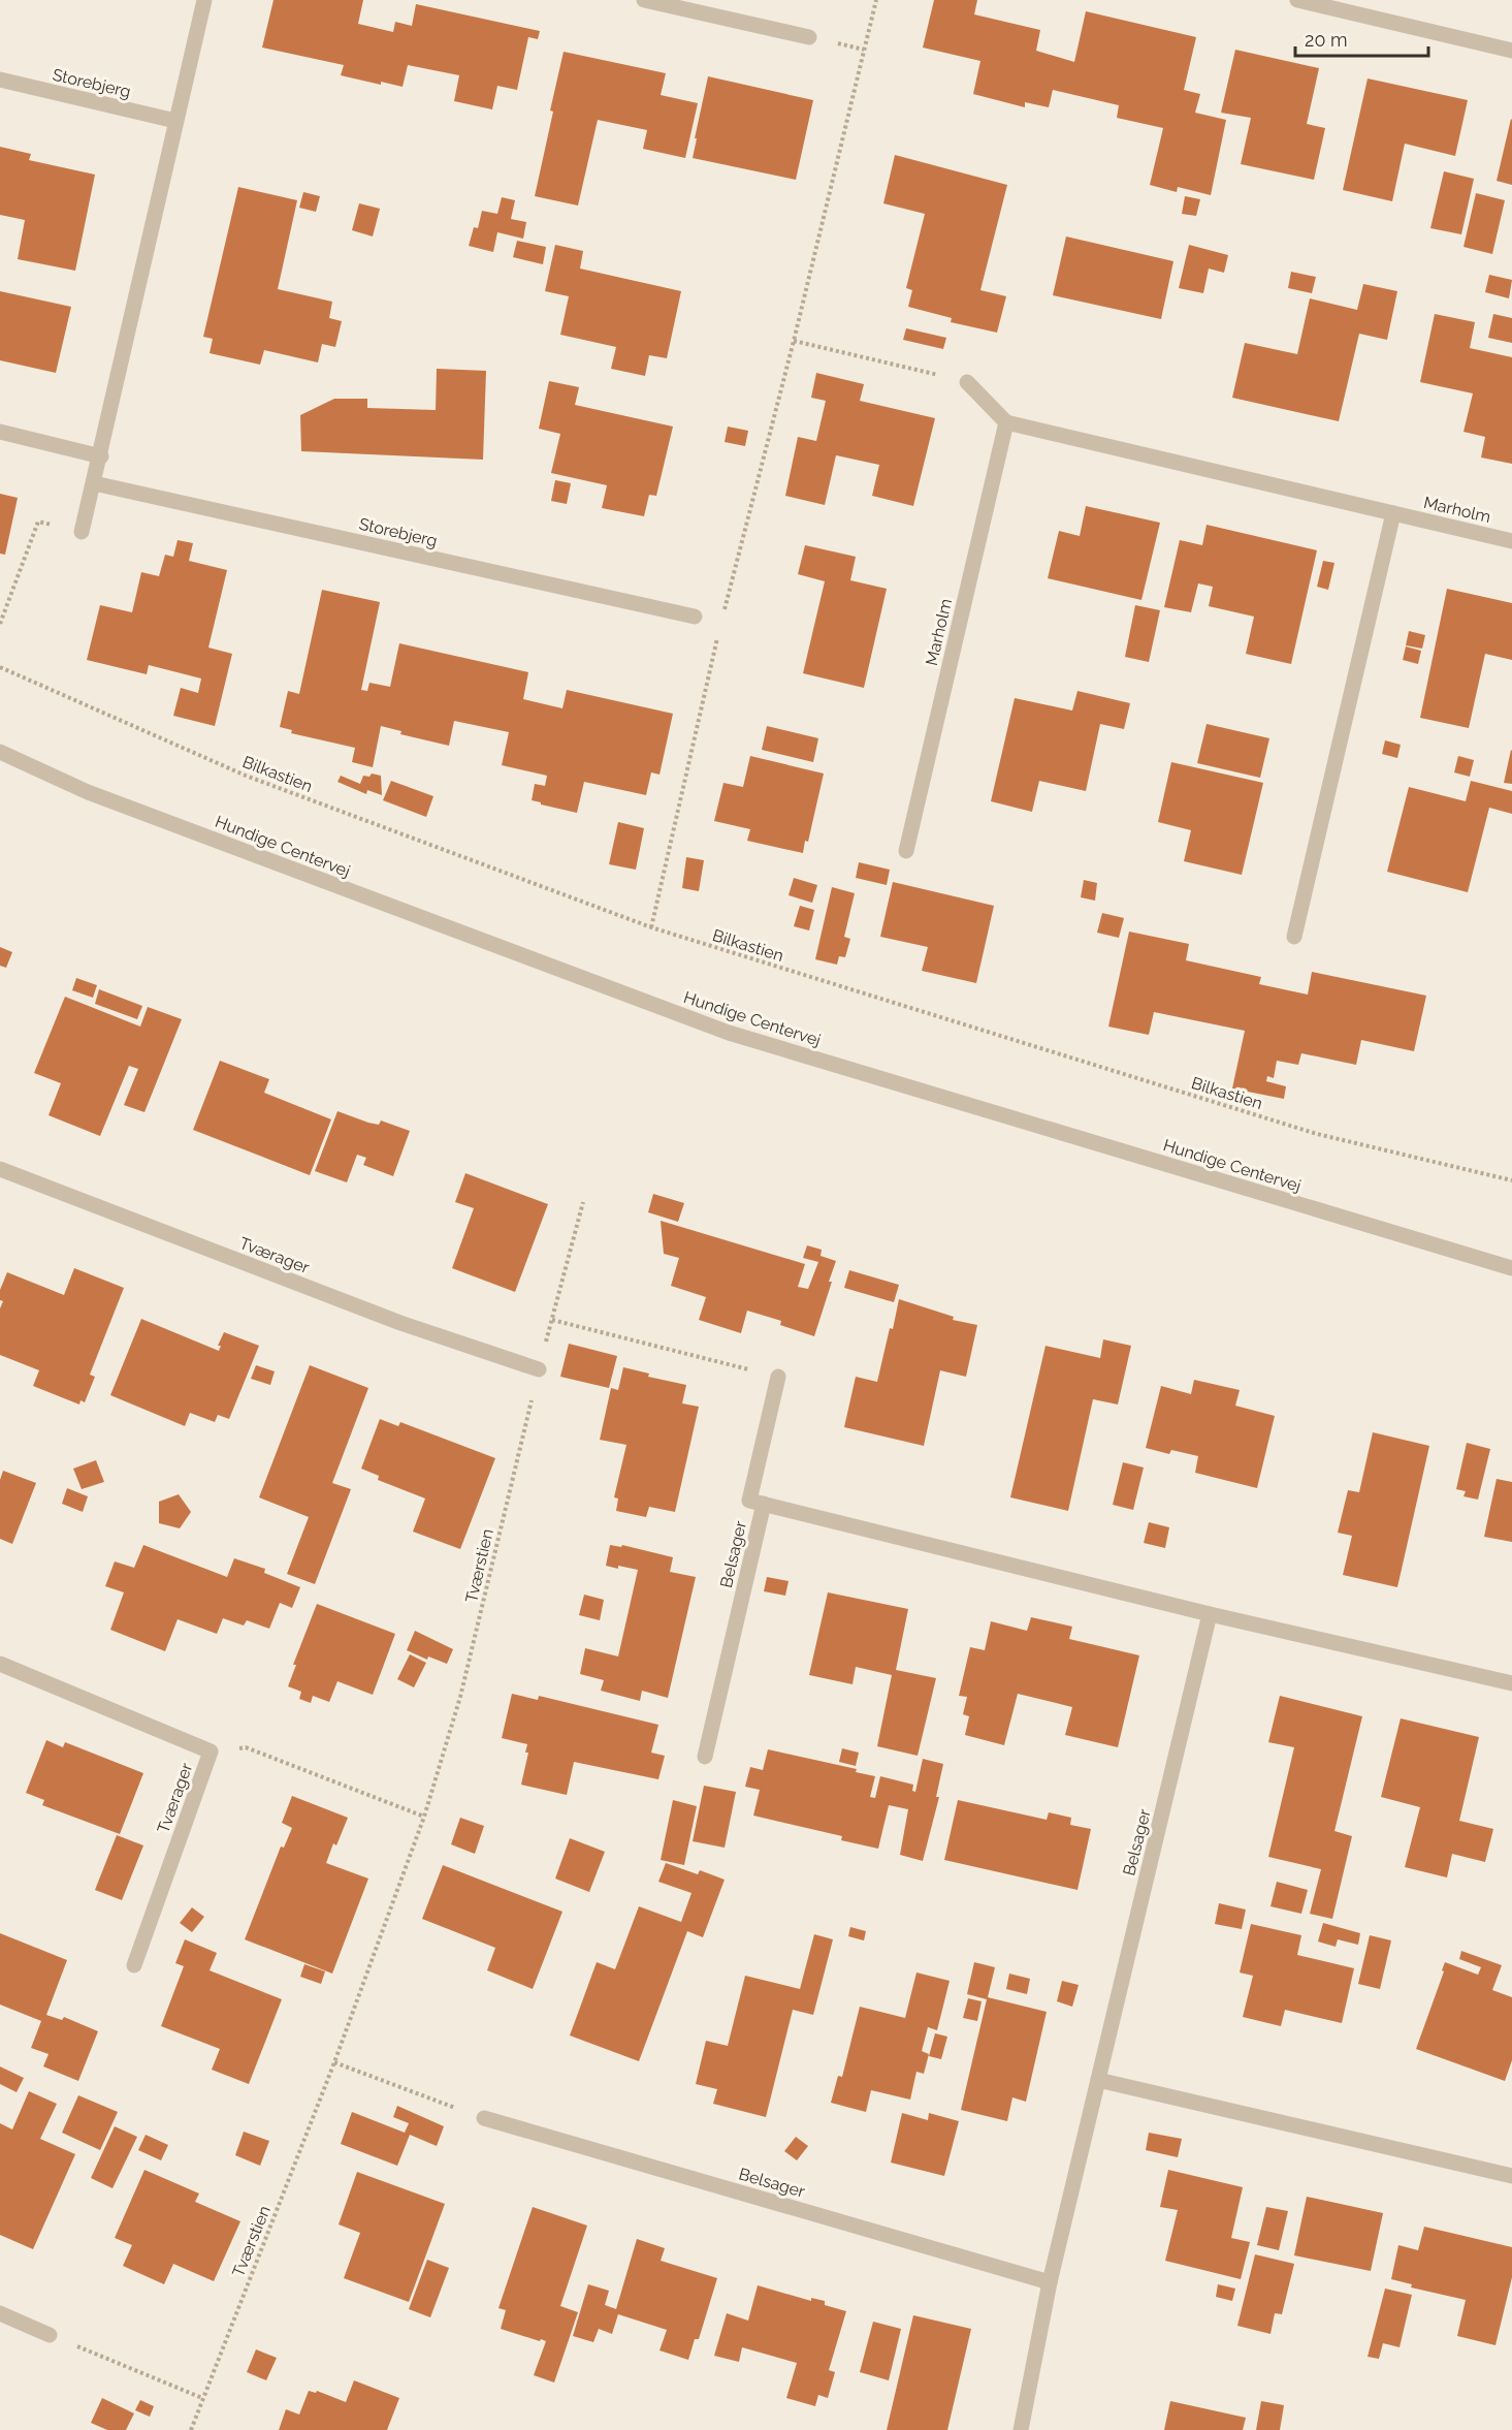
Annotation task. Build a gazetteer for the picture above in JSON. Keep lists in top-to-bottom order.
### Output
{
  "streets": {
    "street": [
      "Storebjerg",
      "Marholm",
      "Hundige Centervej",
      "Tværager",
      "Belsager"
    ],
    "path": ["Bilkastien", "Tværstien"]
  },
  "crossings": [
    ["Tværager", "Tværstien"]
  ],
  "scale_bar": "20 m"
}
